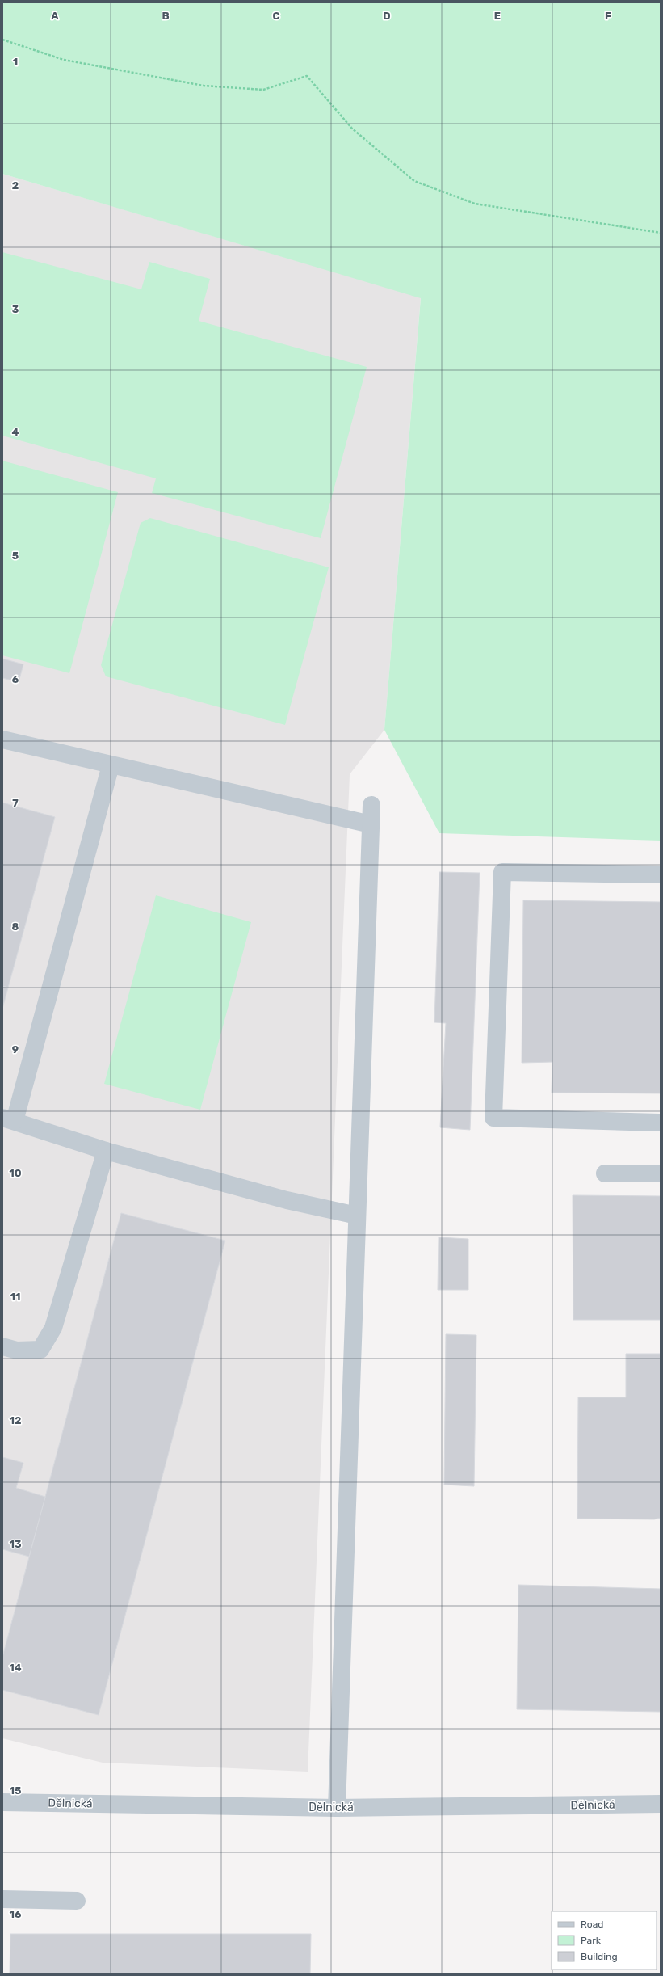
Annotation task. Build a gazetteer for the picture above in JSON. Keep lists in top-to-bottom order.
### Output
{
  "streets": {
    "street": ["Dělnická"]
  },
  "legend": ["Road", "Park", "Building"],
  "grid": {
    "columns": [
      "A",
      "B",
      "C",
      "D",
      "E",
      "F"
    ],
    "rows": [
      "1",
      "2",
      "3",
      "4",
      "5",
      "6",
      "7",
      "8",
      "9",
      "10",
      "11",
      "12",
      "13",
      "14",
      "15",
      "16"
    ]
  }
}
